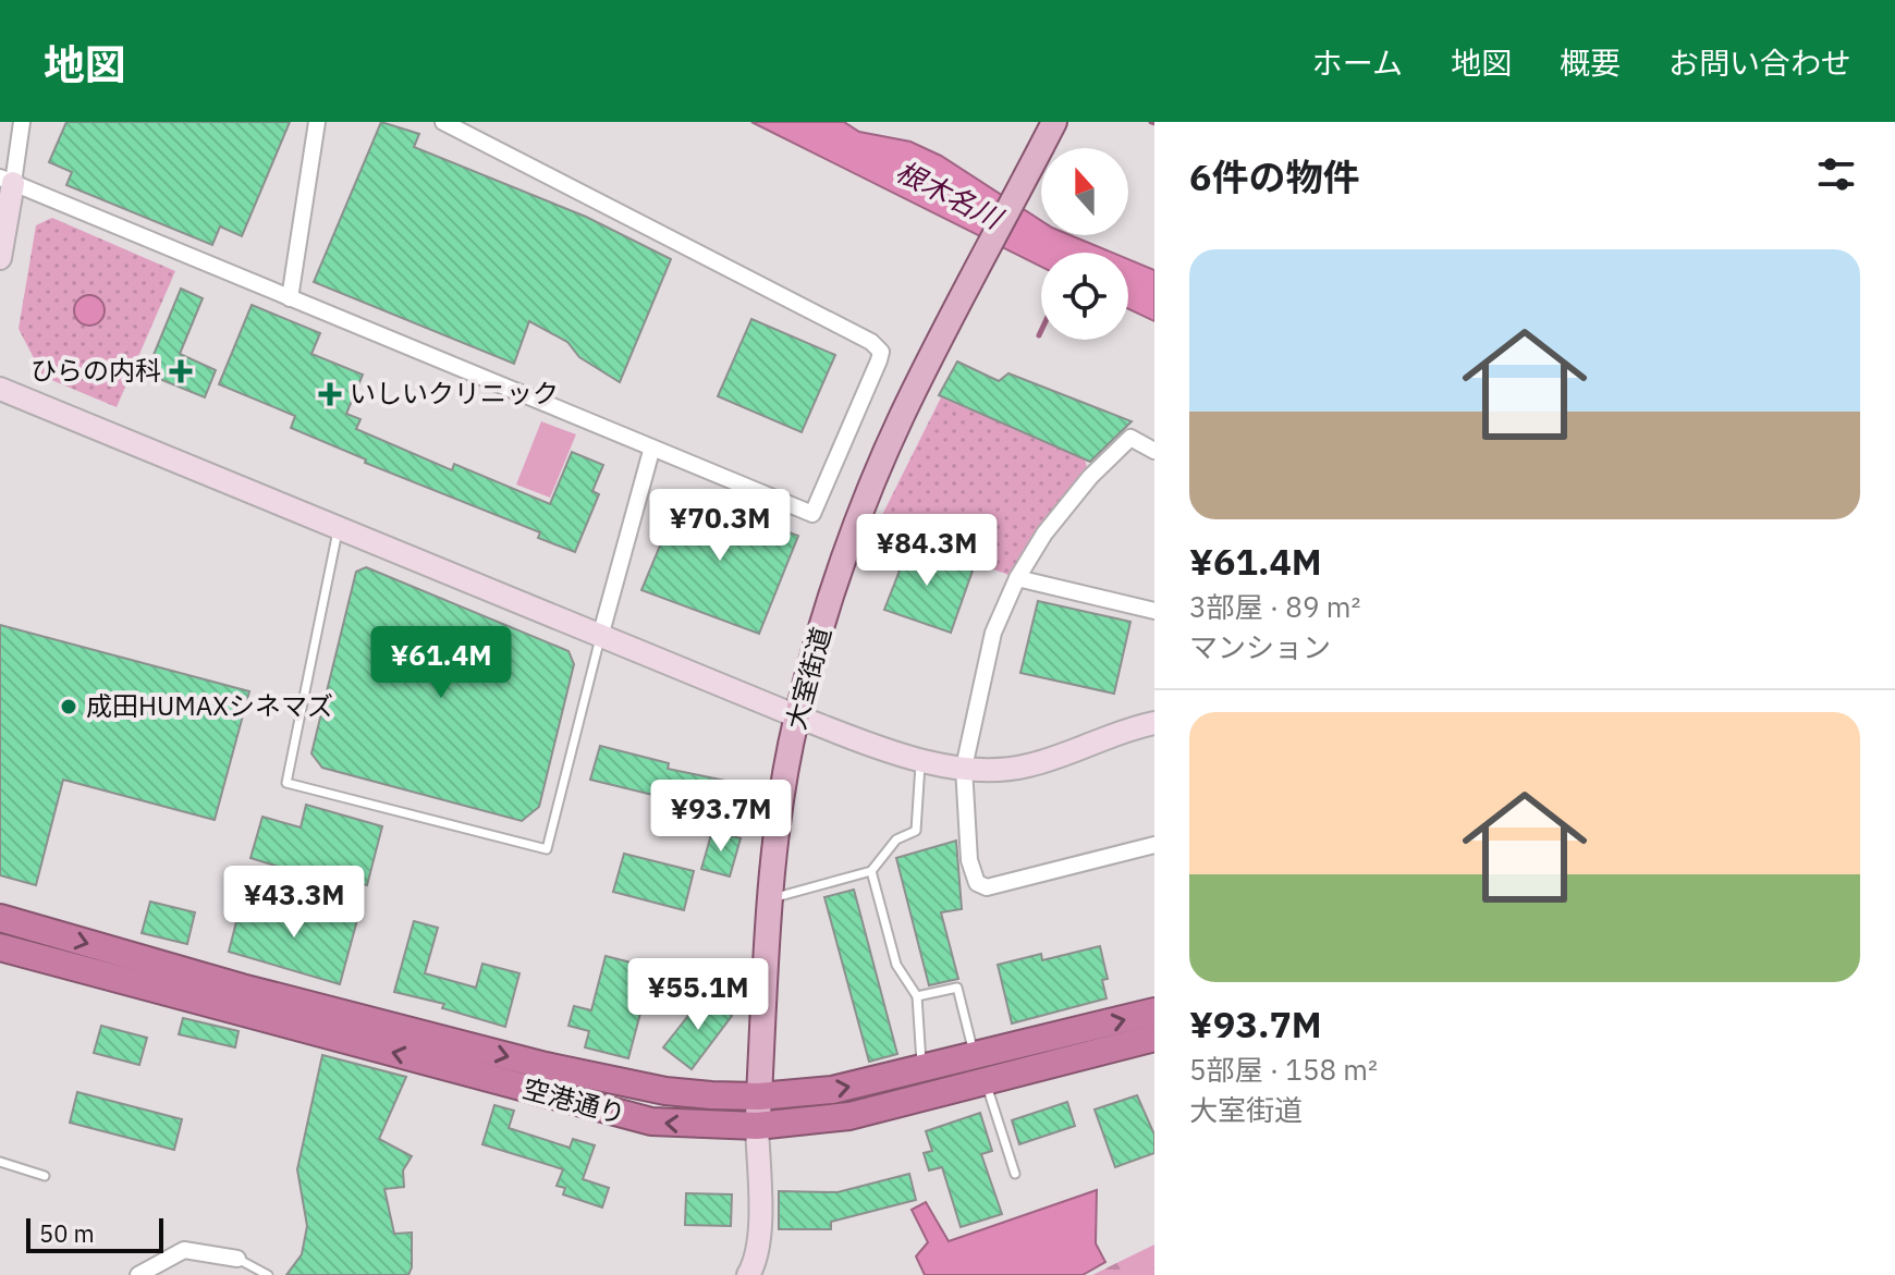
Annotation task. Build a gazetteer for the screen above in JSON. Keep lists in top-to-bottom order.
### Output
{
  "streets": {
    "highway": ["空港通り"],
    "main road": ["大室街道"]
  },
  "crossings": [
    ["大室街道", "空港通り"]
  ],
  "water": ["根木名川"],
  "places": {
    "health": ["ひらの内科", "いしいクリニック"],
    "other": ["成田HUMAXシネマズ"]
  },
  "scale_bar": "50 m",
  "north": "top",
  "page": {
    "header": "地図",
    "nav": [
      "ホーム",
      "地図",
      "概要",
      "お問い合わせ"
    ],
    "heading": "6件の物件",
    "list": [
      {
        "name": "¥61.4M",
        "note": "3部屋 · 89 m² · マンション"
      },
      {
        "name": "¥93.7M",
        "note": "5部屋 · 158 m² · 大室街道"
      }
    ],
    "price": [
      "¥70.3M",
      "¥84.3M",
      "¥61.4M",
      "¥93.7M",
      "¥43.3M",
      "¥55.1M"
    ],
    "scale": "50 m"
  }
}
